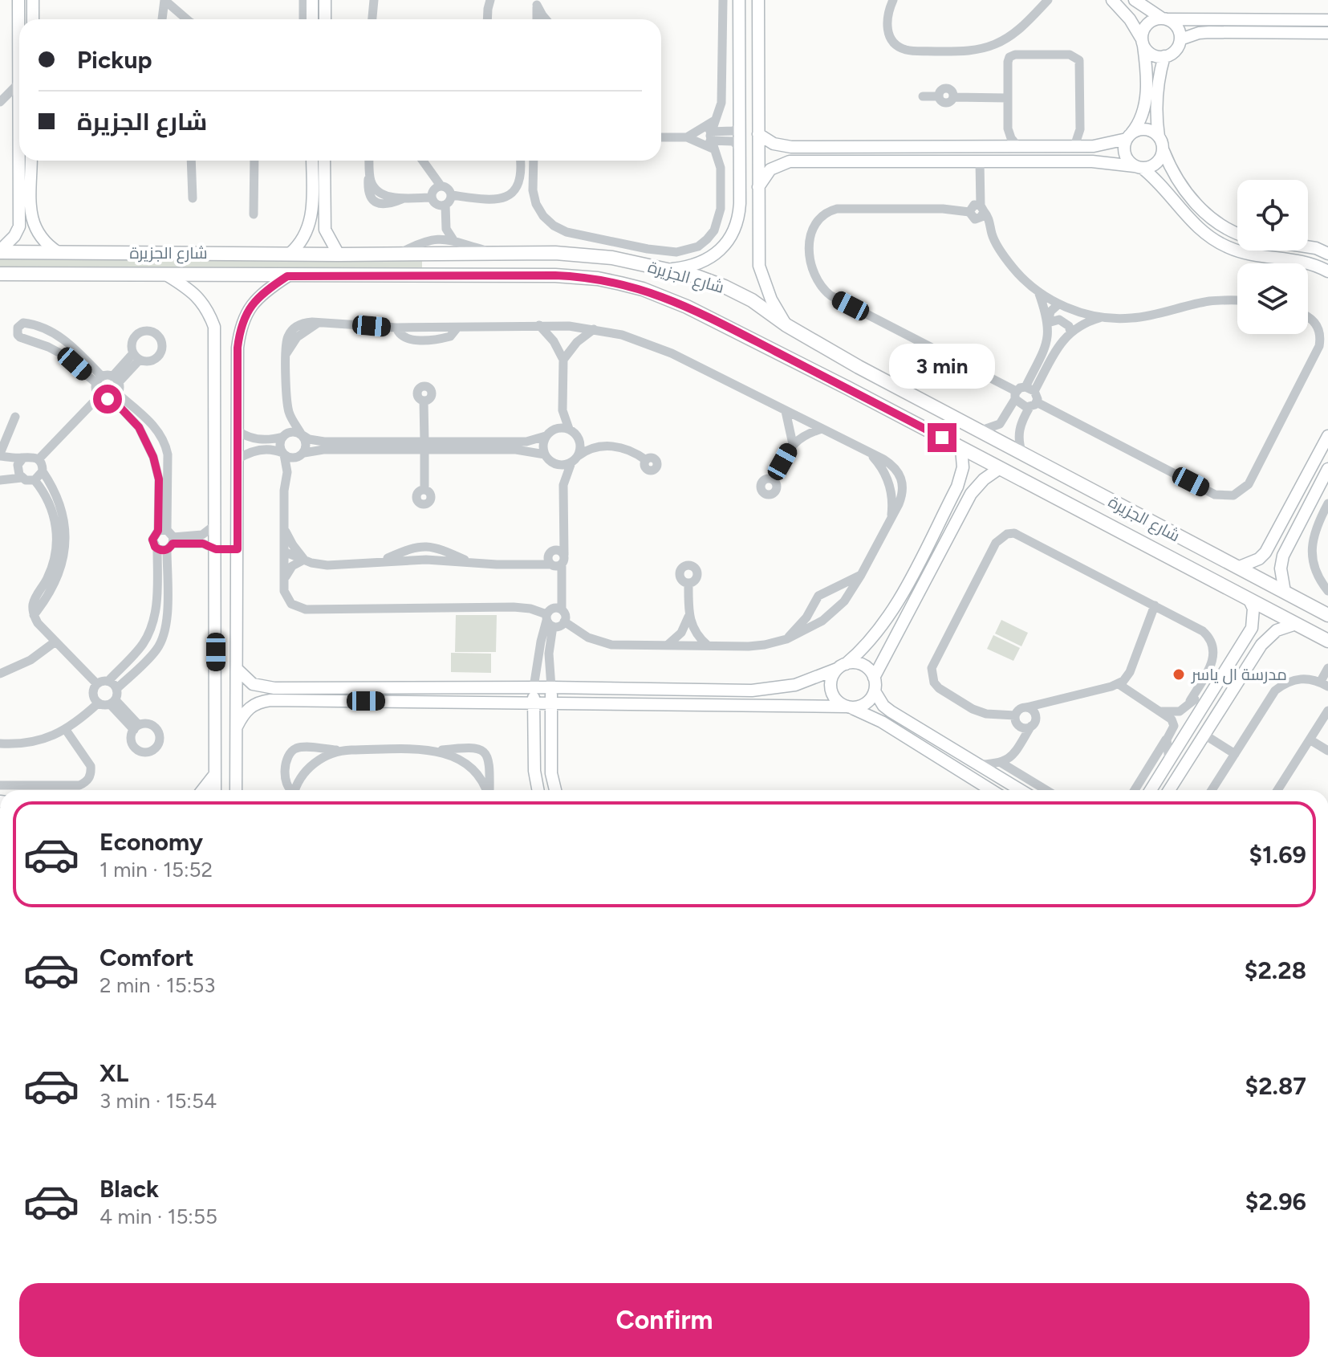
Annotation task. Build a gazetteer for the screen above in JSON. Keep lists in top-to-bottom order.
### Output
{
  "streets": {
    "main road": ["شارع الجزيرة"]
  },
  "places": ["مدرسة ال ياسر"],
  "page": {
    "banner": ["Pickup", "شارع الجزيرة"],
    "bubble": "3 min",
    "list": [
      {
        "name": "Economy",
        "note": "1 min · 15:52",
        "value": "$1.69"
      },
      {
        "name": "Comfort",
        "note": "2 min · 15:53",
        "value": "$2.28"
      },
      {
        "name": "XL",
        "note": "3 min · 15:54",
        "value": "$2.87"
      },
      {
        "name": "Black",
        "note": "4 min · 15:55",
        "value": "$2.96"
      }
    ],
    "buttons": "Confirm"
  }
}
